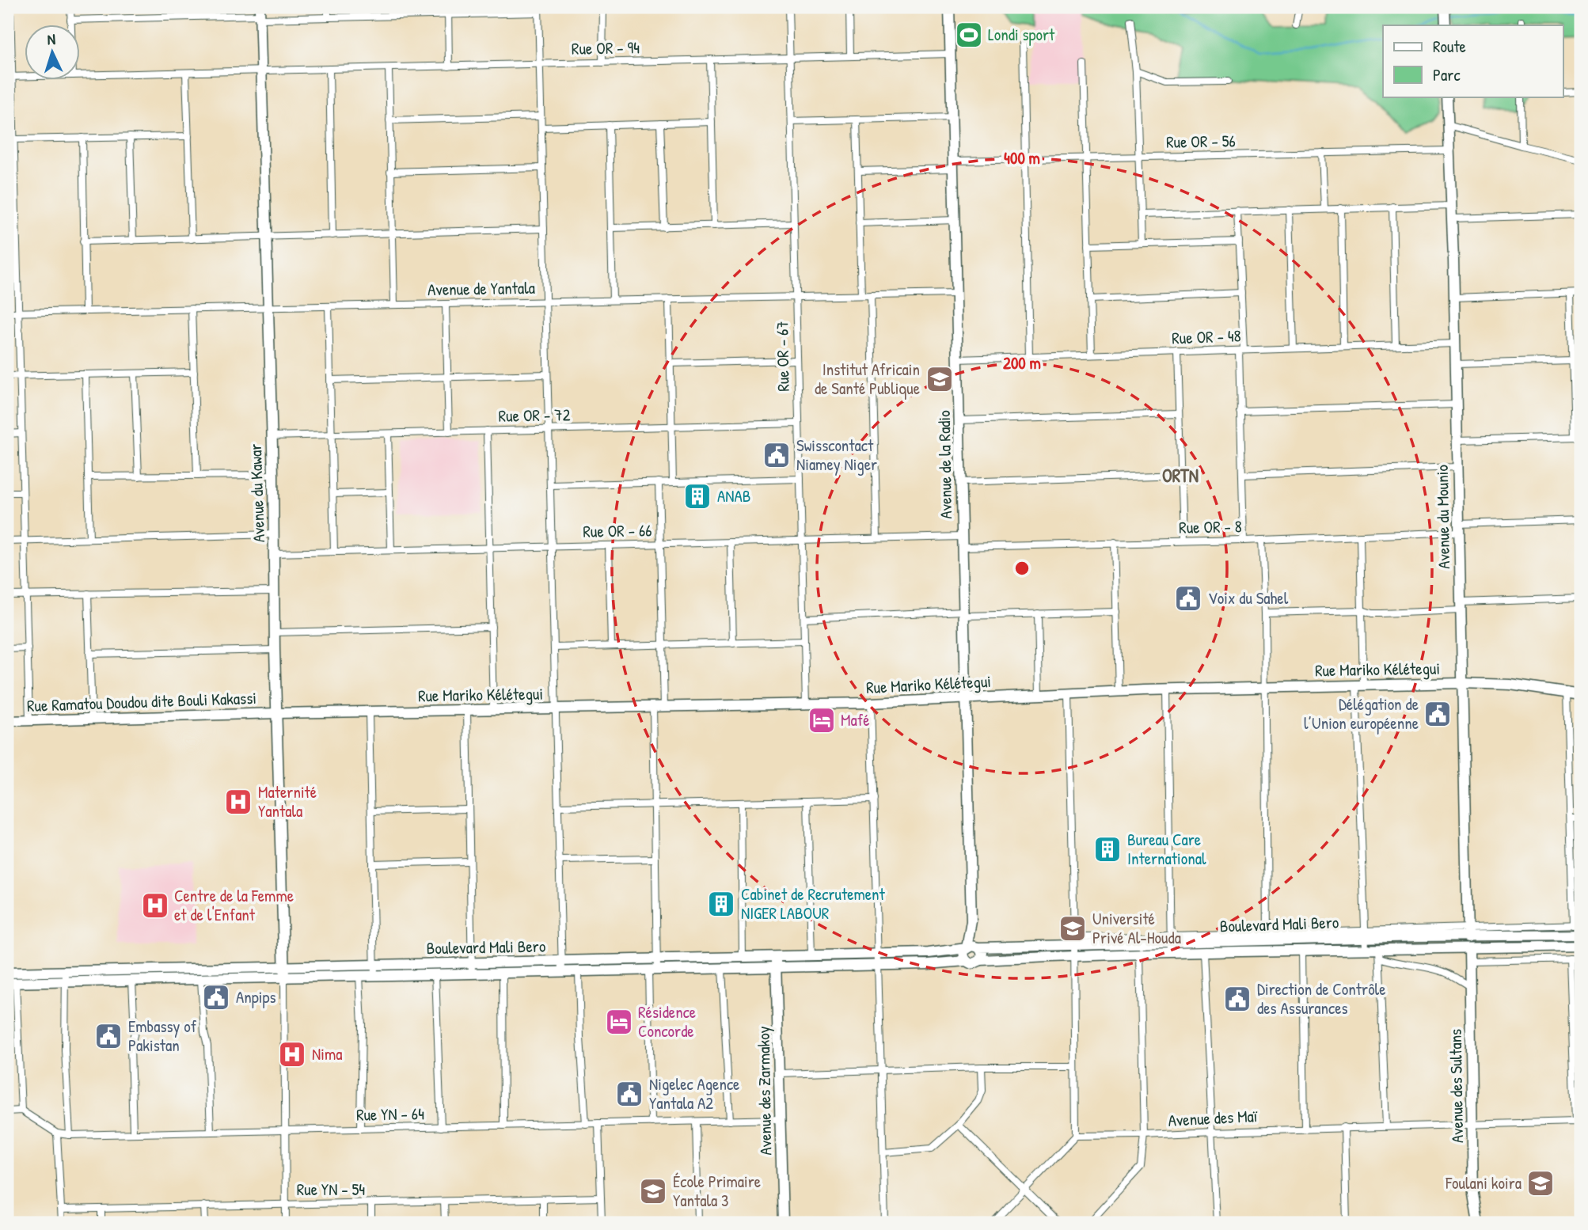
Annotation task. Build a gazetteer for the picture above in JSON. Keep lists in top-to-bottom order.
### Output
{
  "streets": {
    "street": [
      "Rue OR - 94",
      "Rue OR - 56",
      "Avenue de Yantala",
      "Rue OR - 48",
      "Rue OR - 67",
      "Rue OR - 72",
      "Avenue de la Radio",
      "Avenue du Kawar",
      "Avenue du Mounio",
      "Rue OR - 8",
      "Rue OR - 66",
      "Rue Mariko Kélétegui",
      "Rue Ramatou Doudou dite Bouli Kakassi",
      "Boulevard Mali Bero",
      "Avenue des Sultans",
      "Avenue des Zarmakoy",
      "Rue YN - 64",
      "Avenue des Maï",
      "Rue YN - 54"
    ]
  },
  "crossings": [
    ["Rue OR - 94", "Rue OR - 67"],
    ["Rue OR - 94", "Avenue de la Radio"],
    ["Rue OR - 94", "Avenue du Kawar"],
    ["Rue OR - 56", "Avenue de la Radio"],
    ["Rue OR - 56", "Avenue du Mounio"],
    ["Avenue de Yantala", "Rue OR - 67"],
    ["Avenue de Yantala", "Avenue de la Radio"],
    ["Avenue de Yantala", "Avenue du Kawar"],
    ["Rue OR - 48", "Avenue de la Radio"],
    ["Rue OR - 48", "Avenue du Mounio"],
    ["Rue OR - 67", "Rue OR - 72"],
    ["Rue OR - 67", "Rue OR - 66"],
    ["Rue OR - 67", "Rue Mariko Kélétegui"],
    ["Rue OR - 72", "Avenue du Kawar"],
    ["Avenue de la Radio", "Rue OR - 8"],
    ["Avenue de la Radio", "Rue OR - 66"],
    ["Avenue de la Radio", "Rue Mariko Kélétegui"],
    ["Avenue de la Radio", "Boulevard Mali Bero"],
    ["Avenue du Kawar", "Rue OR - 66"],
    ["Avenue du Kawar", "Rue Mariko Kélétegui"],
    ["Avenue du Kawar", "Rue Ramatou Doudou dite Bouli Kakassi"],
    ["Avenue du Kawar", "Boulevard Mali Bero"],
    ["Avenue du Mounio", "Rue OR - 8"],
    ["Avenue du Mounio", "Rue Mariko Kélétegui"],
    ["Avenue du Mounio", "Boulevard Mali Bero"],
    ["Rue OR - 8", "Rue OR - 66"],
    ["Rue Mariko Kélétegui", "Rue Ramatou Doudou dite Bouli Kakassi"],
    ["Boulevard Mali Bero", "Avenue des Sultans"],
    ["Boulevard Mali Bero", "Avenue des Zarmakoy"],
    ["Avenue des Sultans", "Avenue des Maï"],
    ["Avenue des Zarmakoy", "Rue YN - 64"]
  ],
  "districts": ["ORTN"],
  "places": {
    "sports": ["Londi sport"],
    "school or university": [
      "Institut Africain de Santé Publique",
      "Université Privé Al-Houda",
      "Foulani koira",
      "École Primaire Yantala 3"
    ],
    "public building": [
      "Swisscontact Niamey Niger",
      "Voix du Sahel",
      "Délégation de l’Union européenne",
      "Anpips",
      "Direction de Contrôle des Assurances",
      "Embassy of Pakistan",
      "Nigelec Agence Yantala A2"
    ],
    "building": ["ANAB", "Bureau Care International", "Cabinet de Recrutement NIGER LABOUR"],
    "hotel": ["Mafé", "Résidence Concorde"],
    "hospital": ["Maternité Yantala", "Centre de la Femme et de l'Enfant", "Nima"]
  },
  "legend": ["Route", "Parc"],
  "north": "top",
  "rings": ["400 m", "200 m"]
}
